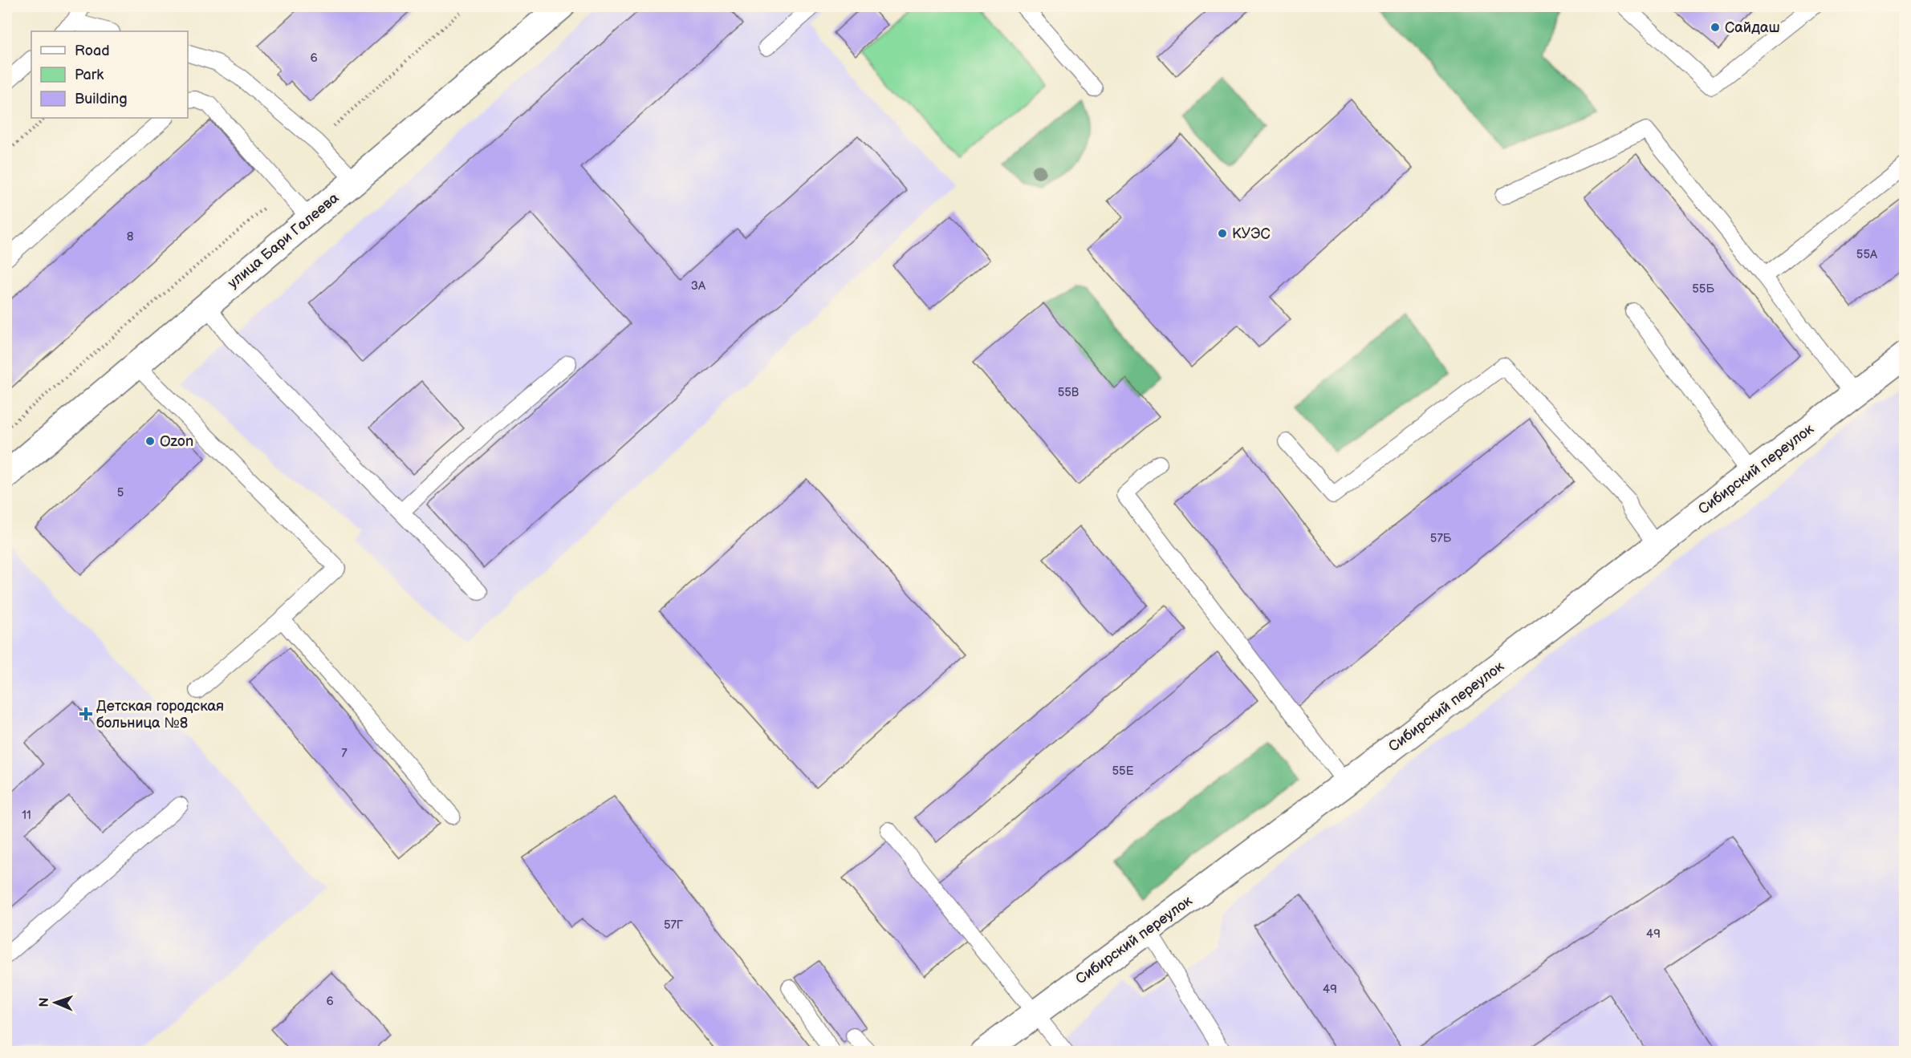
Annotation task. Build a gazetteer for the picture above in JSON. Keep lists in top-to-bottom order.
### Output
{
  "streets": {
    "street": ["улица Бари Галеева", "Сибирский переулок"]
  },
  "places": {
    "other": ["Сайдаш", "КУЭС", "Ozon"],
    "health": ["Детская городская больница №8"]
  },
  "house_numbers": [
    "6",
    "8",
    "55А",
    "3А",
    "55Б",
    "55В",
    "5",
    "57Б",
    "7",
    "55Е",
    "11",
    "57Г",
    "49",
    "49",
    "6"
  ],
  "legend": ["Road", "Park", "Building"],
  "north": "left"
}
